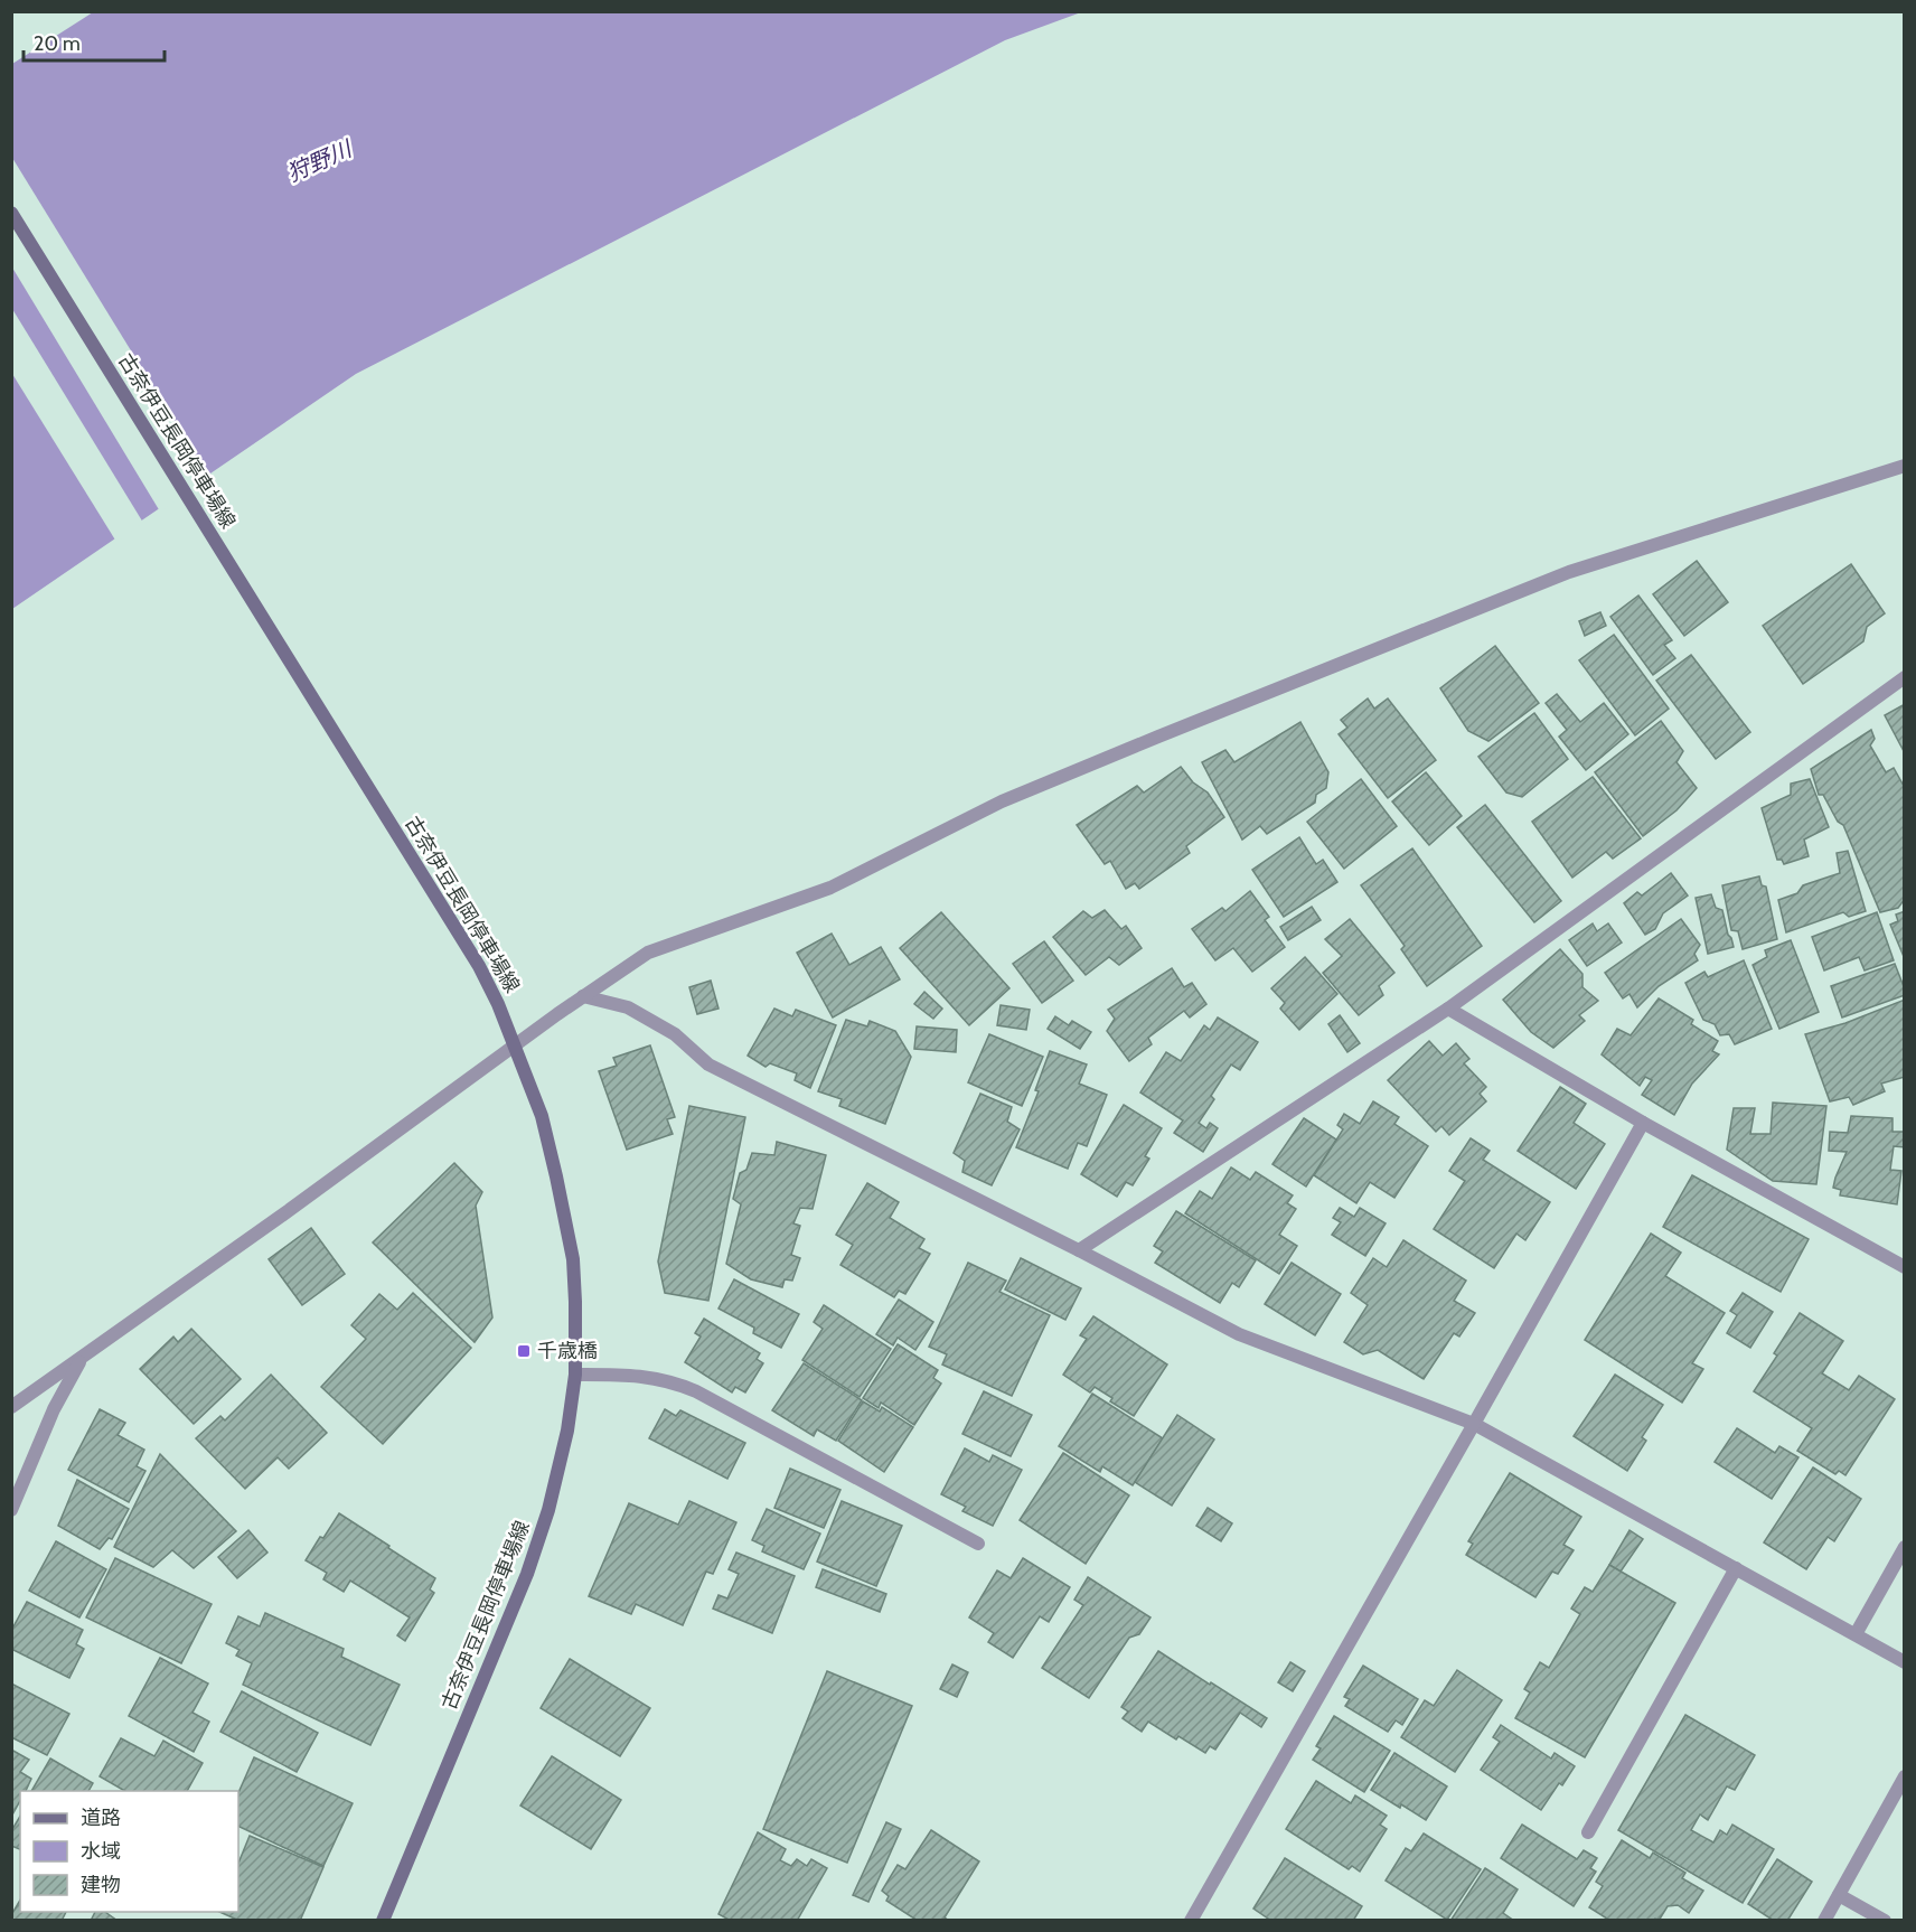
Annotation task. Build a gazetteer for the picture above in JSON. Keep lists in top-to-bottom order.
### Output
{
  "streets": {
    "main road": ["古奈伊豆長岡停車場線"]
  },
  "water": ["狩野川"],
  "places": {
    "transit": ["千歳橋"]
  },
  "legend": ["道路", "水域", "建物"],
  "scale_bar": "20 m"
}
